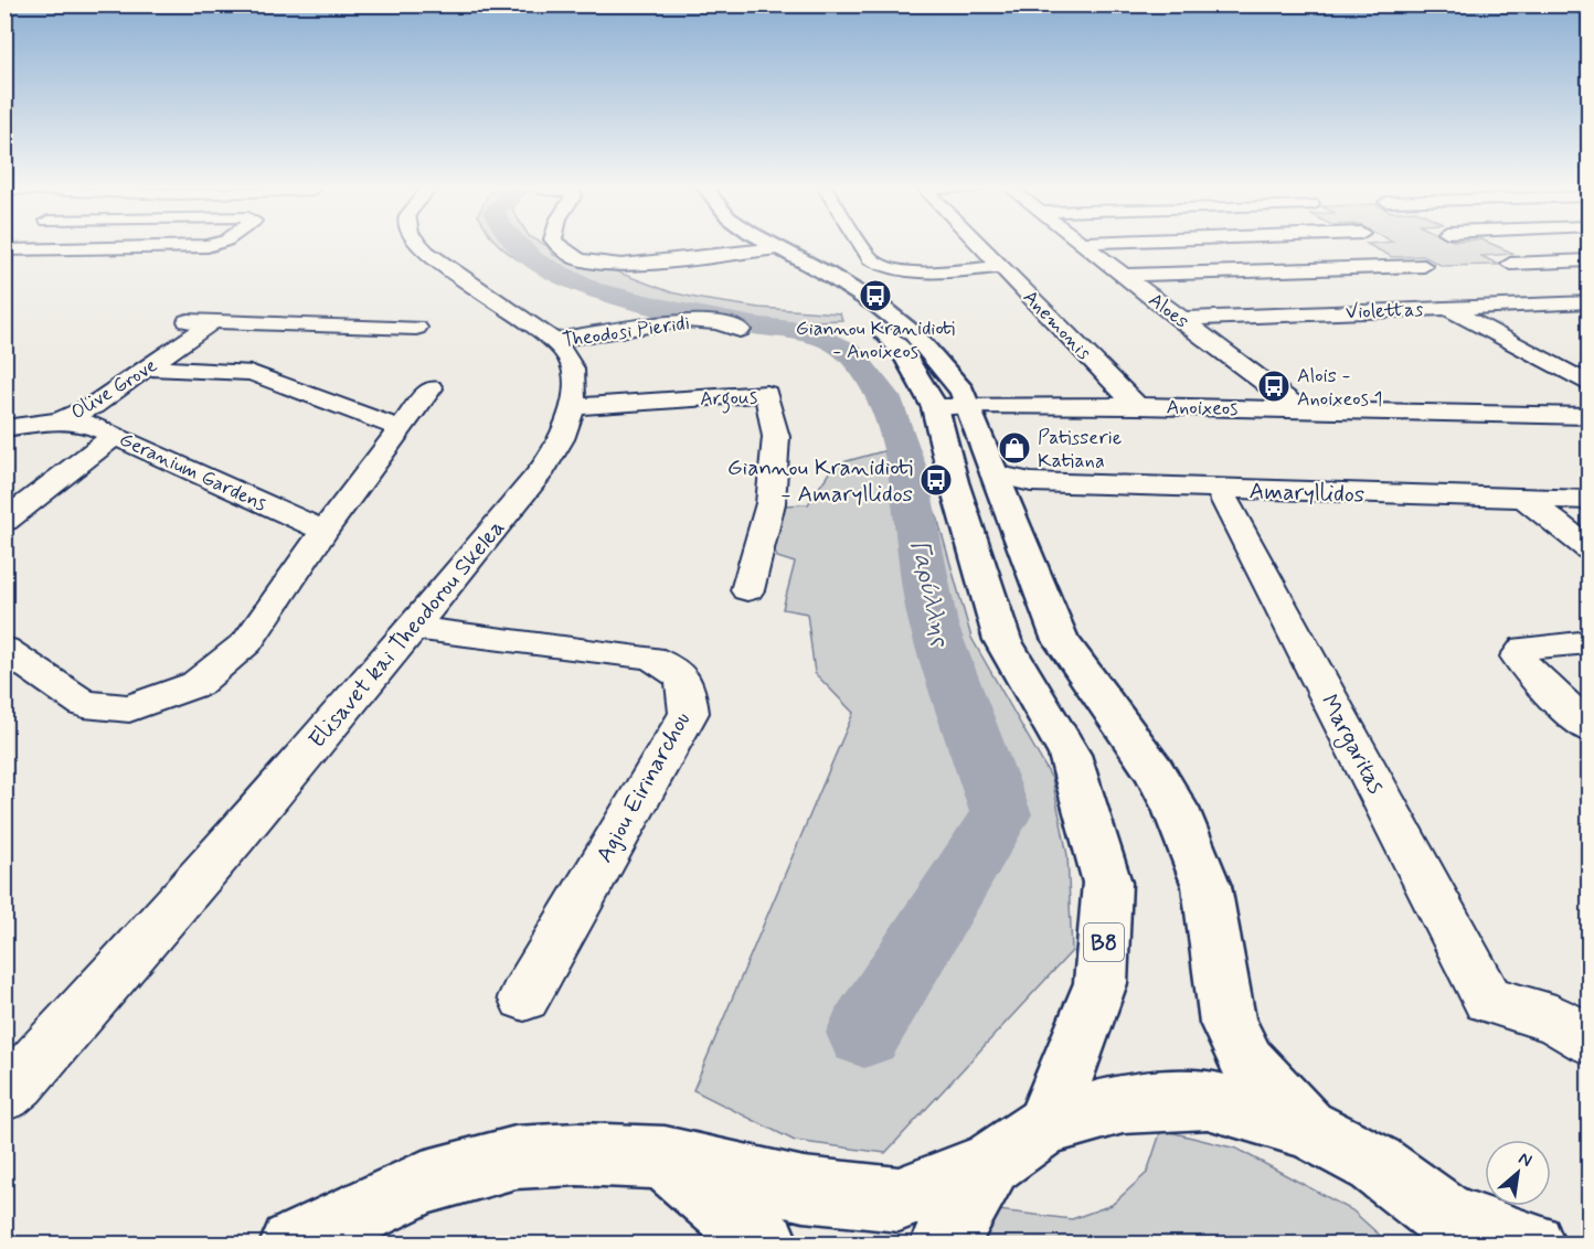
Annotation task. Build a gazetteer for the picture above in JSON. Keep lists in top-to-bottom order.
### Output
{
  "streets": {
    "main road": ["B8"],
    "street": [
      "Aloes",
      "Violettas",
      "Anemonis",
      "Theodosi Pieridi",
      "Olive Grove",
      "Argous",
      "Anoixeos",
      "Geranium Gardens",
      "Amaryllidos",
      "Elisavet kai Theodorou Skelea",
      "Margaritas",
      "Agiou Eirinarchou"
    ]
  },
  "crossings": [
    ["Aloes", "Violettas"],
    ["Aloes", "Anoixeos"],
    ["Anemonis", "Anoixeos"],
    ["Theodosi Pieridi", "Elisavet kai Theodorou Skelea"],
    ["Olive Grove", "Geranium Gardens"],
    ["Argous", "Elisavet kai Theodorou Skelea"],
    ["Anoixeos", "B8"],
    ["Amaryllidos", "Margaritas"],
    ["Amaryllidos", "B8"],
    ["Elisavet kai Theodorou Skelea", "Agiou Eirinarchou"]
  ],
  "water": ["Γαρύλλης"],
  "places": {
    "bus stop": ["Giannou Kranidioti - Anoixeos", "Alois - Anoixeos 1", "Giannou Kranidioti - Amaryllidos"],
    "shop": ["Patisserie Katiana"]
  },
  "north": "top right"
}
